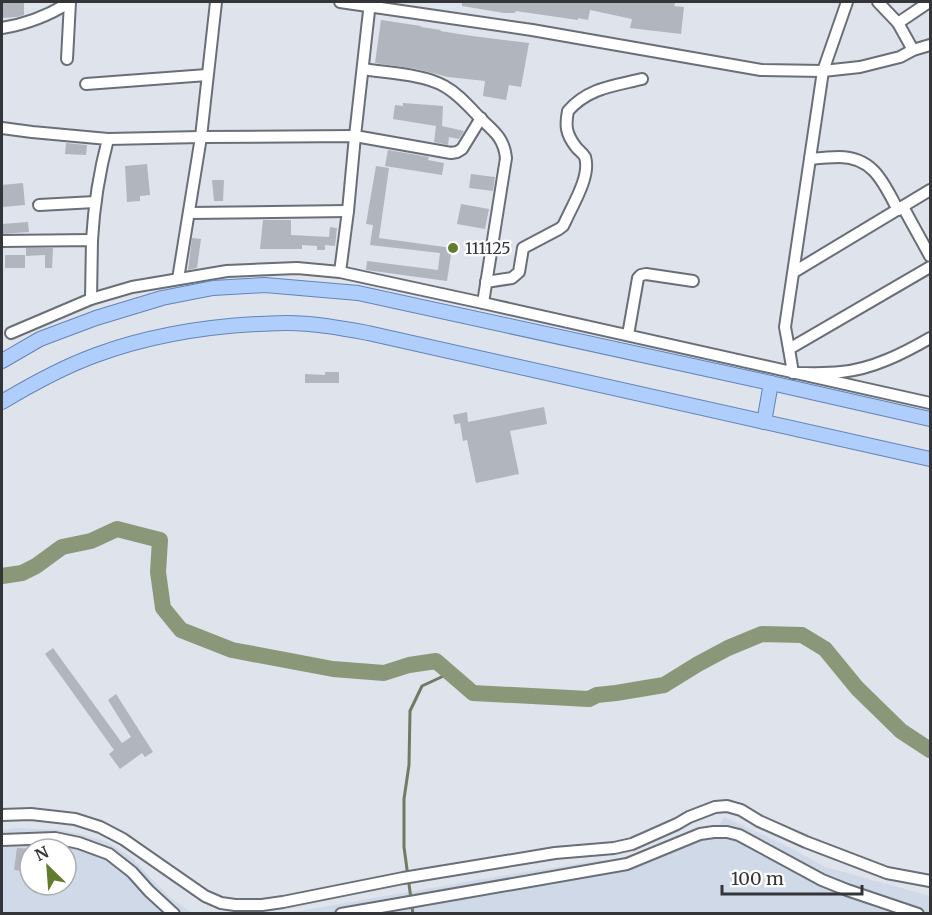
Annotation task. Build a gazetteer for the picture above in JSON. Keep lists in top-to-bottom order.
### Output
{
  "places": ["111125"],
  "scale_bar": "100 m",
  "north": "top left"
}
